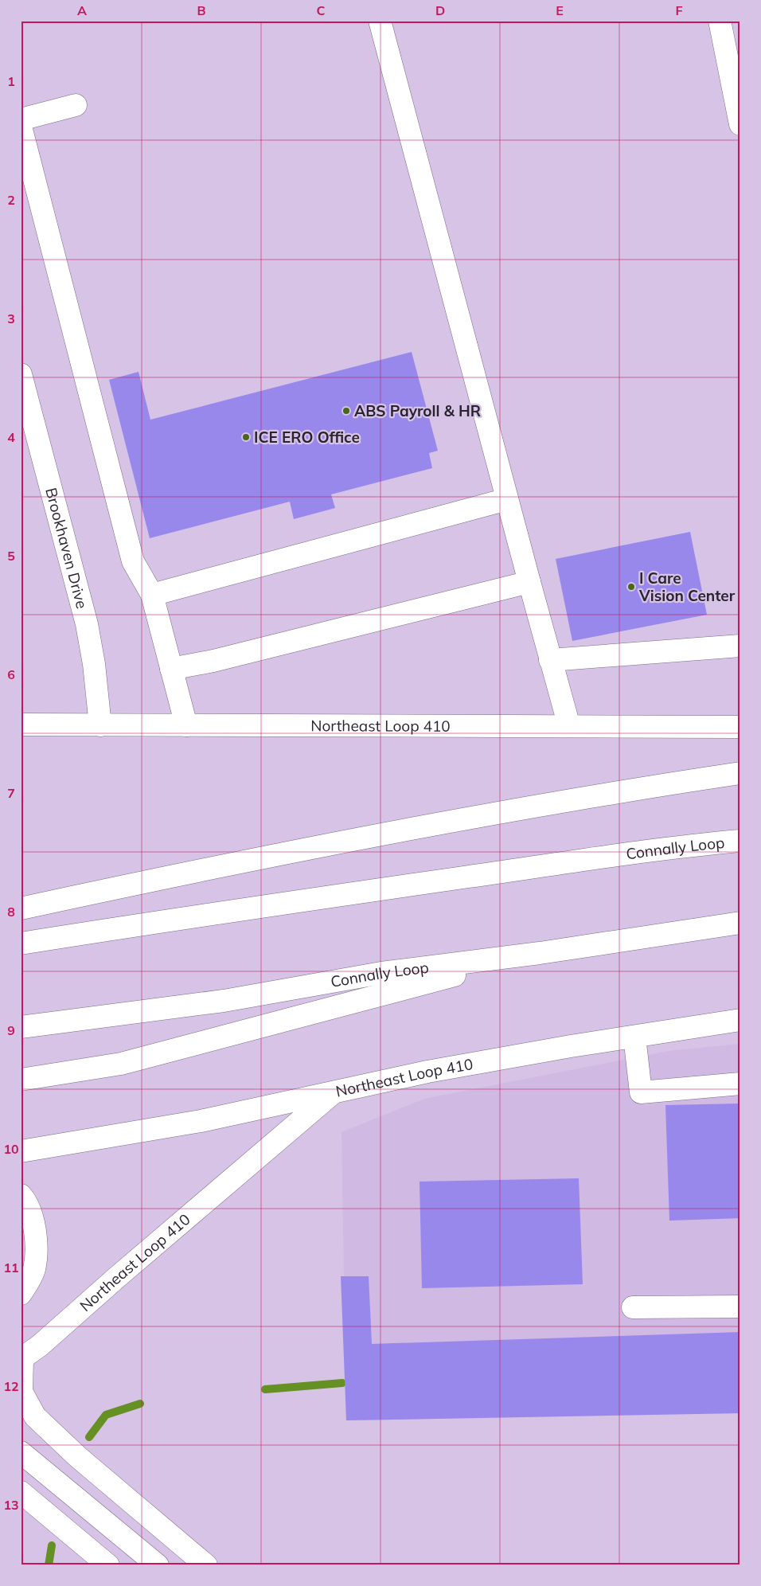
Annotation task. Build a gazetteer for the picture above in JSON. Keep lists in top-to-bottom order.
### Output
{
  "streets": {
    "main road": ["Brookhaven Drive", "Northeast Loop 410", "Connally Loop"]
  },
  "crossings": [
    ["Brookhaven Drive", "Northeast Loop 410"]
  ],
  "places": ["ABS Payroll & HR", "ICE ERO Office", "I Care Vision Center"],
  "grid": {
    "columns": [
      "A",
      "B",
      "C",
      "D",
      "E",
      "F"
    ],
    "rows": [
      "1",
      "2",
      "3",
      "4",
      "5",
      "6",
      "7",
      "8",
      "9",
      "10",
      "11",
      "12",
      "13"
    ]
  }
}
